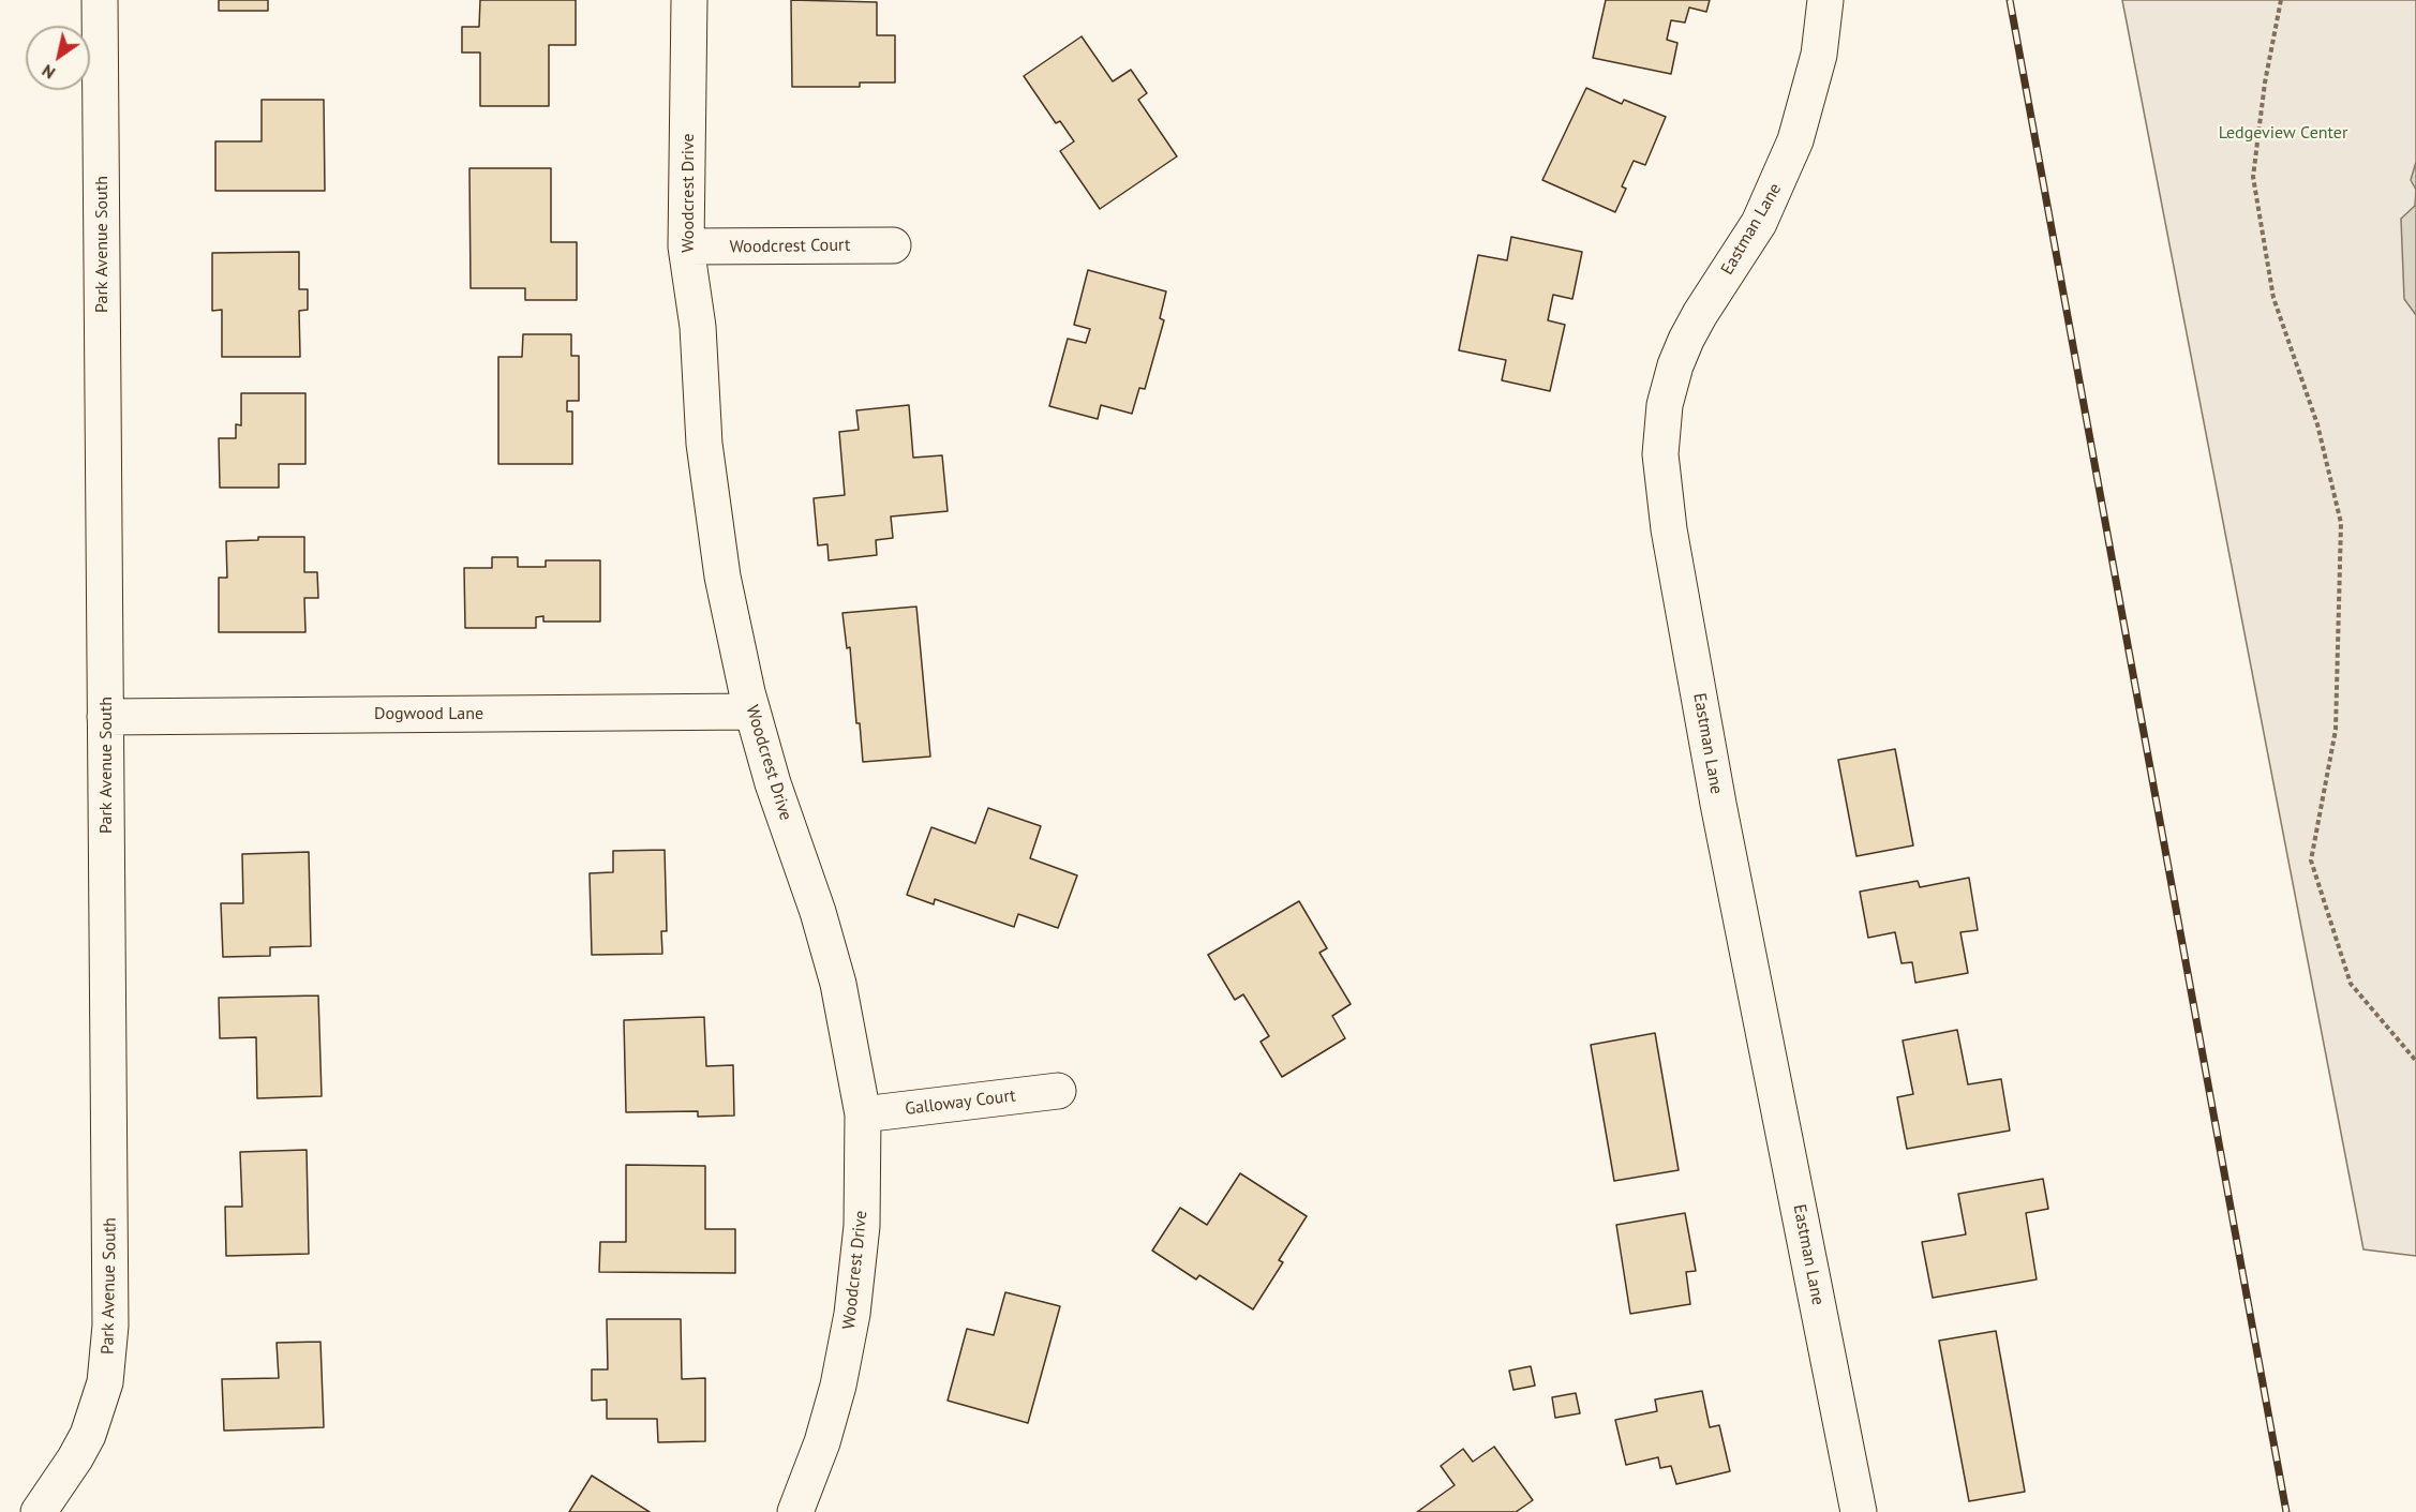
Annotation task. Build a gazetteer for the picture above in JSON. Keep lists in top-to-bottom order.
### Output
{
  "streets": {
    "street": [
      "Woodcrest Drive",
      "Eastman Lane",
      "Park Avenue South",
      "Woodcrest Court",
      "Dogwood Lane",
      "Galloway Court"
    ]
  },
  "crossings": [
    ["Woodcrest Drive", "Woodcrest Court"],
    ["Woodcrest Drive", "Dogwood Lane"],
    ["Woodcrest Drive", "Galloway Court"],
    ["Park Avenue South", "Dogwood Lane"]
  ],
  "parks": ["Ledgeview Center"],
  "north": "bottom left"
}
